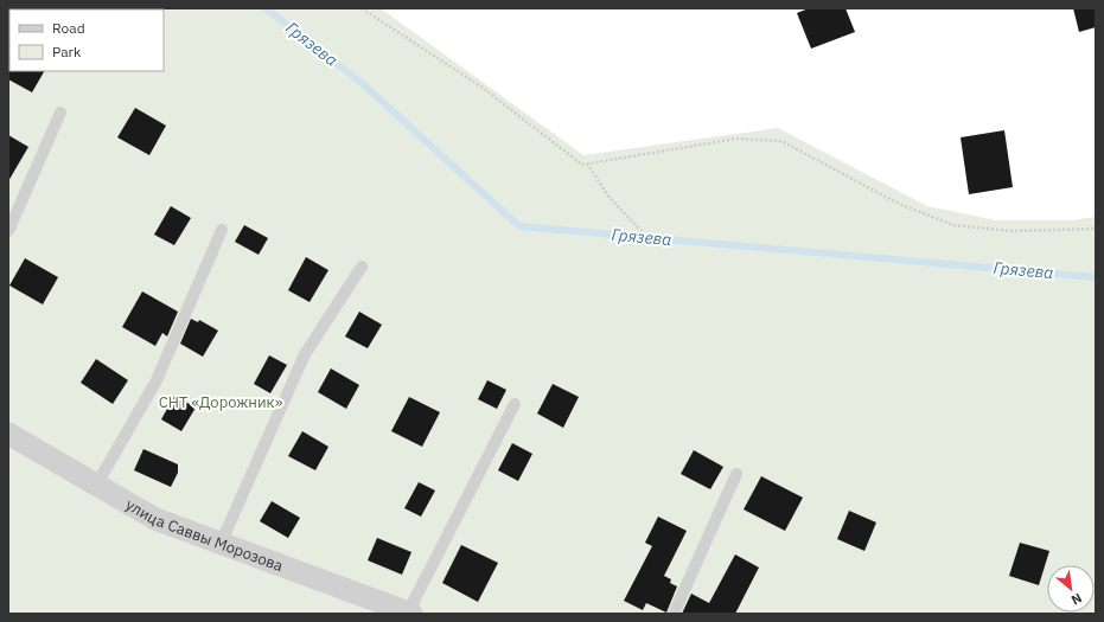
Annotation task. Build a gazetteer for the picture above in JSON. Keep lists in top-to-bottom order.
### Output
{
  "streets": {
    "street": ["улица Саввы Морозова"]
  },
  "water": ["Грязева"],
  "parks": ["СНТ «Дорожник»"],
  "legend": ["Road", "Park"],
  "north": "bottom right"
}
